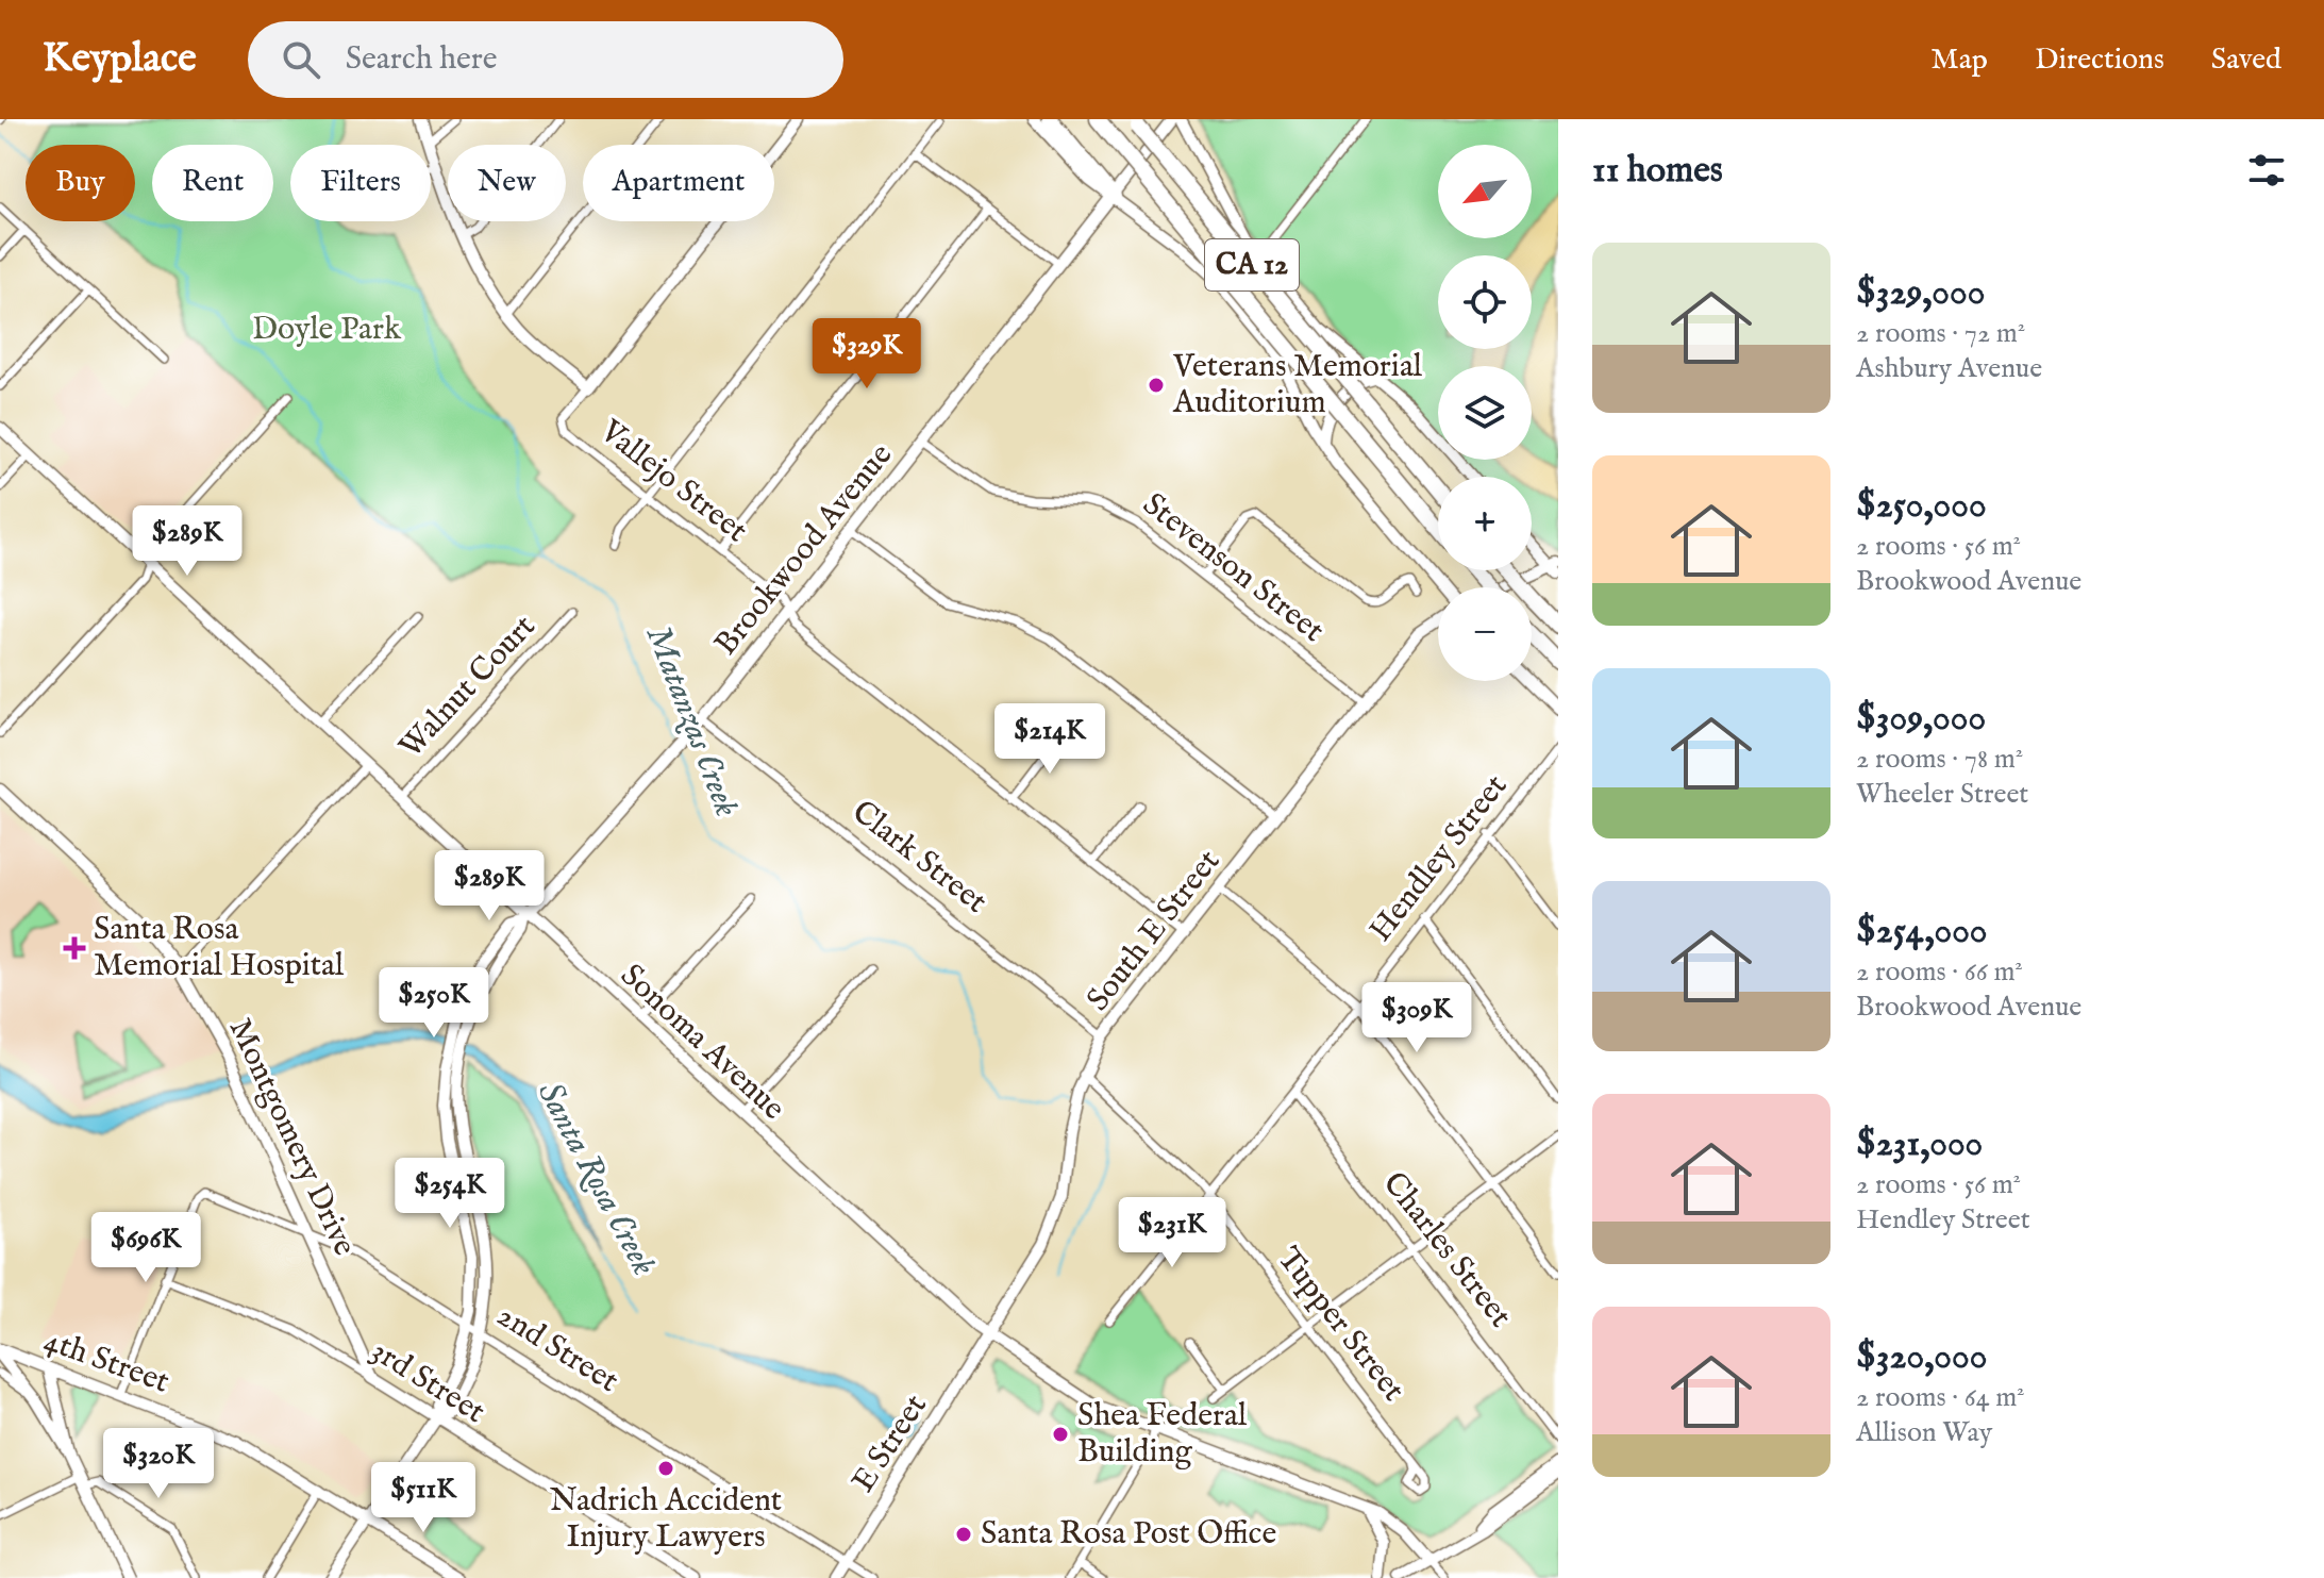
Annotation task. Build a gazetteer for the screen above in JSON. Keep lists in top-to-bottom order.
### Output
{
  "streets": {
    "highway": ["CA 12"],
    "street": [
      "Vallejo Street",
      "Brookwood Avenue",
      "Stevenson Street",
      "Walnut Court",
      "Clark Street",
      "Hendley Street",
      "South E Street",
      "Sonoma Avenue",
      "Montgomery Drive",
      "Charles Street",
      "Tupper Street",
      "2nd Street",
      "4th Street",
      "3rd Street",
      "E Street"
    ]
  },
  "crossings": [
    ["Vallejo Street", "Brookwood Avenue"],
    ["Vallejo Street", "South E Street"],
    ["Brookwood Avenue", "Stevenson Street"],
    ["Brookwood Avenue", "Clark Street"],
    ["Brookwood Avenue", "Sonoma Avenue"],
    ["Brookwood Avenue", "2nd Street"],
    ["Brookwood Avenue", "4th Street"],
    ["Brookwood Avenue", "3rd Street"],
    ["Stevenson Street", "South E Street"],
    ["Walnut Court", "Sonoma Avenue"],
    ["Clark Street", "South E Street"],
    ["Hendley Street", "Charles Street"],
    ["Hendley Street", "Tupper Street"],
    ["South E Street", "Sonoma Avenue"],
    ["South E Street", "Tupper Street"],
    ["South E Street", "E Street"],
    ["Sonoma Avenue", "E Street"],
    ["Montgomery Drive", "2nd Street"],
    ["Montgomery Drive", "3rd Street"],
    ["2nd Street", "3rd Street"],
    ["2nd Street", "E Street"]
  ],
  "water": ["Matanzas Creek", "Santa Rosa Creek"],
  "parks": ["Doyle Park"],
  "places": {
    "other": [
      "Veterans Memorial Auditorium",
      "Shea Federal Building",
      "Nadrich Accident Injury Lawyers",
      "Santa Rosa Post Office"
    ],
    "health": ["Santa Rosa Memorial Hospital"]
  },
  "north": "bottom left",
  "page": {
    "header": "Keyplace",
    "search": "Search here",
    "nav": ["Map", "Directions", "Saved"],
    "heading": "11 homes",
    "map_buttons": ["+", "−"],
    "chip": [
      "Buy",
      "Rent",
      "Filters",
      "New",
      "Apartment"
    ],
    "list": [
      {
        "name": "$329,000",
        "note": "2 rooms · 72 m² · Ashbury Avenue"
      },
      {
        "name": "$250,000",
        "note": "2 rooms · 56 m² · Brookwood Avenue"
      },
      {
        "name": "$309,000",
        "note": "2 rooms · 78 m² · Wheeler Street"
      },
      {
        "name": "$254,000",
        "note": "2 rooms · 66 m² · Brookwood Avenue"
      },
      {
        "name": "$231,000",
        "note": "2 rooms · 56 m² · Hendley Street"
      },
      {
        "name": "$320,000",
        "note": "2 rooms · 64 m² · Allison Way"
      }
    ],
    "price": [
      "$329K",
      "$289K",
      "$214K",
      "$289K",
      "$250K",
      "$309K",
      "$254K",
      "$231K",
      "$696K",
      "$320K",
      "$511K"
    ]
  }
}
